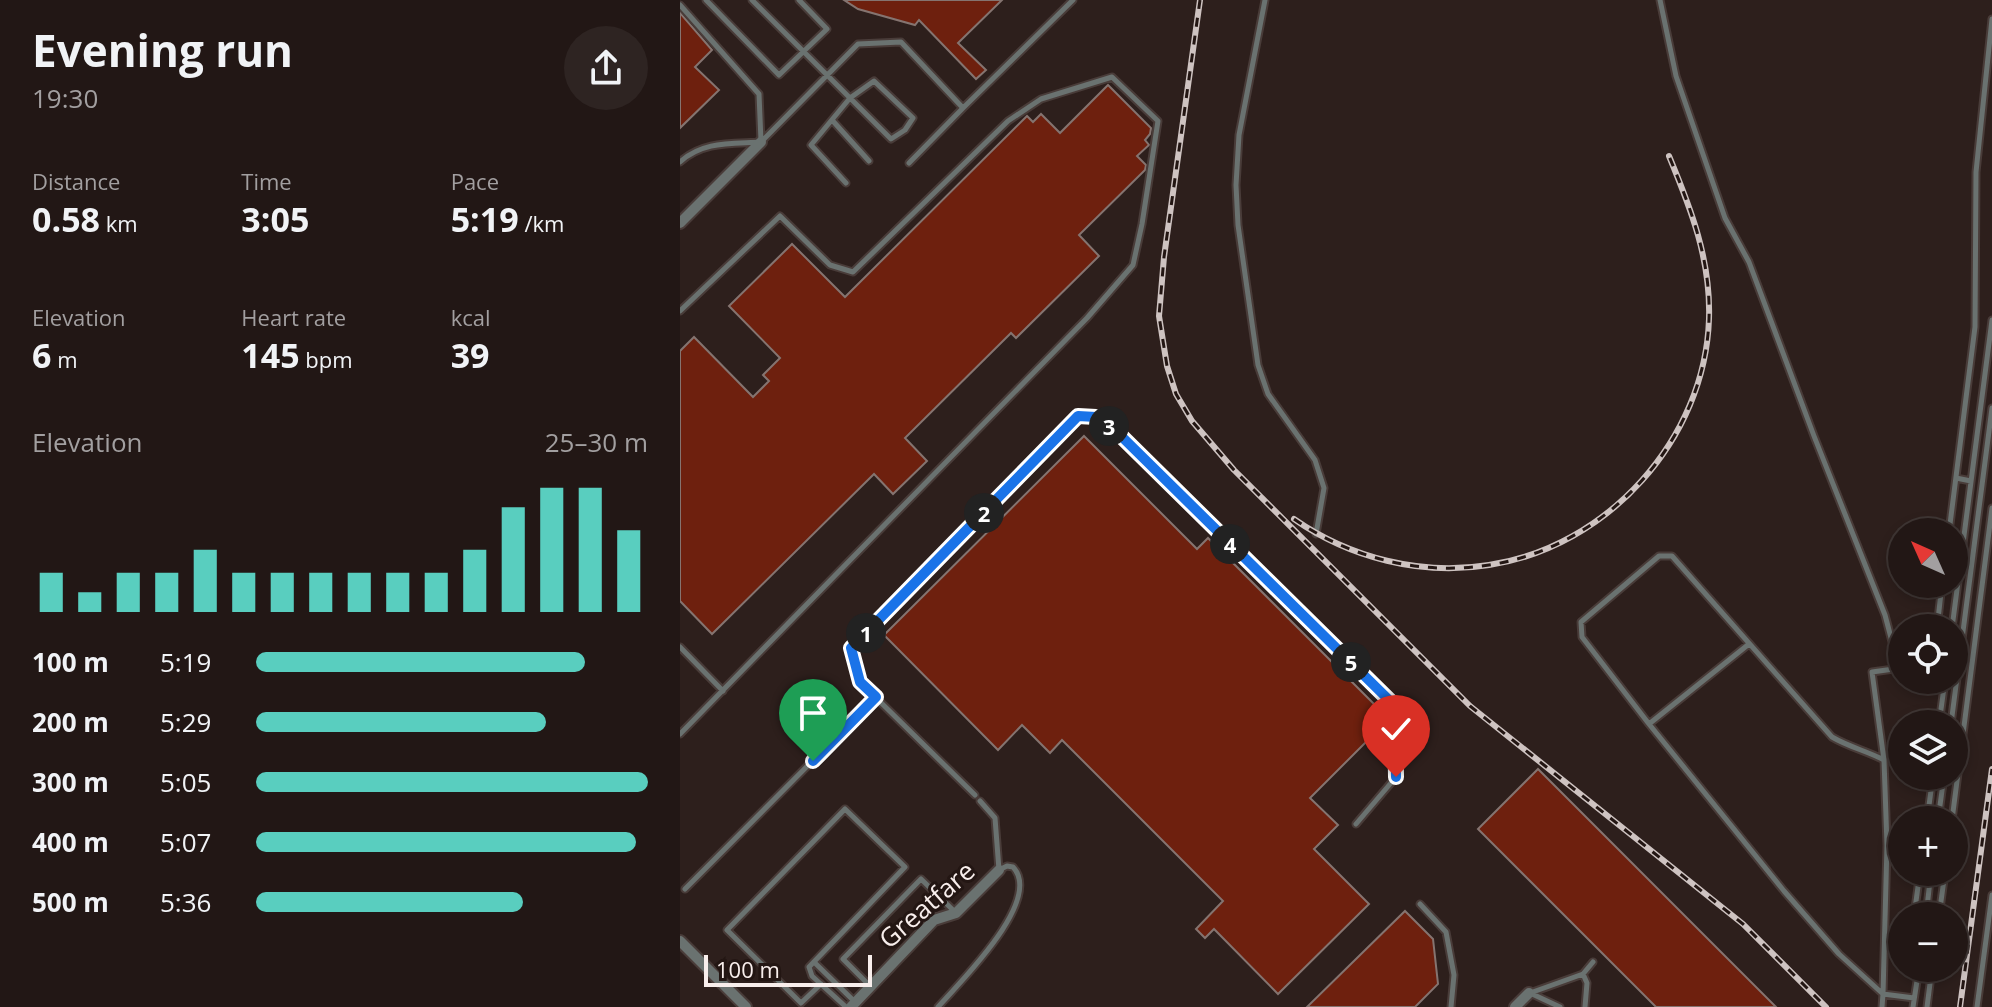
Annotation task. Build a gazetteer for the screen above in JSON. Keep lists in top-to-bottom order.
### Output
{
  "streets": {
    "street": ["Greatfare"]
  },
  "scale_bar": "100 m",
  "north": "top left",
  "page": {
    "heading": ["Evening run", "19:30"],
    "stats": [
      ["Distance", "0.58 km"],
      ["Time", "3:05"],
      ["Pace", "5:19 /km"],
      ["Elevation", "6 m"],
      ["Heart rate", "145 bpm"],
      ["kcal", "39"]
    ],
    "pins": [
      "3",
      "2",
      "4",
      "1",
      "5"
    ],
    "chart": ["Elevation", "25–30 m"],
    "map_buttons": ["+", "−"],
    "list": [
      {
        "name": "100 m",
        "note": "5:19"
      },
      {
        "name": "200 m",
        "note": "5:29"
      },
      {
        "name": "300 m",
        "note": "5:05"
      },
      {
        "name": "400 m",
        "note": "5:07"
      },
      {
        "name": "500 m",
        "note": "5:36"
      }
    ],
    "scale": "100 m"
  }
}
